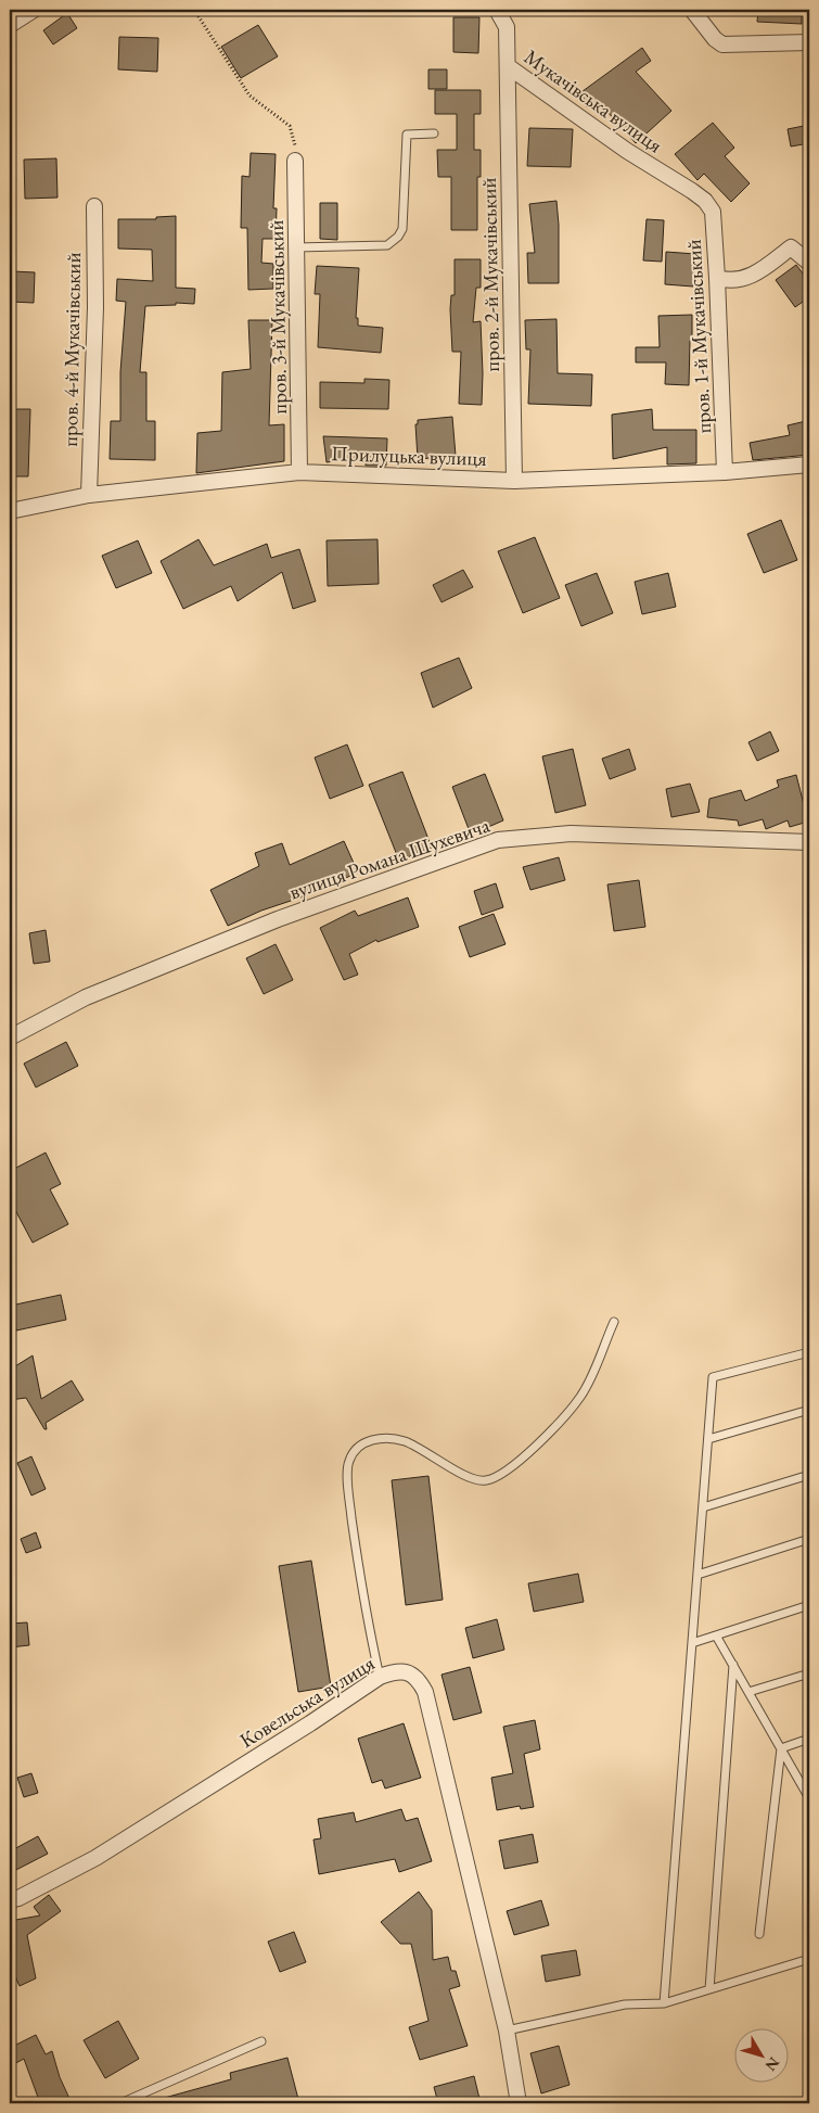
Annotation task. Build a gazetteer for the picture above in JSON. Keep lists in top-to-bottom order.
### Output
{
  "streets": {
    "street": [
      "Мукачівська вулиця",
      "пров. 2-й Мукачівський",
      "пров. 3-й Мукачівський",
      "пров. 1-й Мукачівський",
      "пров. 4-й Мукачівський",
      "Прилуцька вулиця",
      "вулиця Романа Шухевича",
      "Ковельська вулиця"
    ]
  },
  "crossings": [
    ["Мукачівська вулиця", "пров. 2-й Мукачівський"],
    ["Мукачівська вулиця", "пров. 1-й Мукачівський"],
    ["пров. 2-й Мукачівський", "Прилуцька вулиця"],
    ["пров. 3-й Мукачівський", "Прилуцька вулиця"],
    ["пров. 1-й Мукачівський", "Прилуцька вулиця"],
    ["пров. 4-й Мукачівський", "Прилуцька вулиця"]
  ],
  "north": "bottom right"
}
